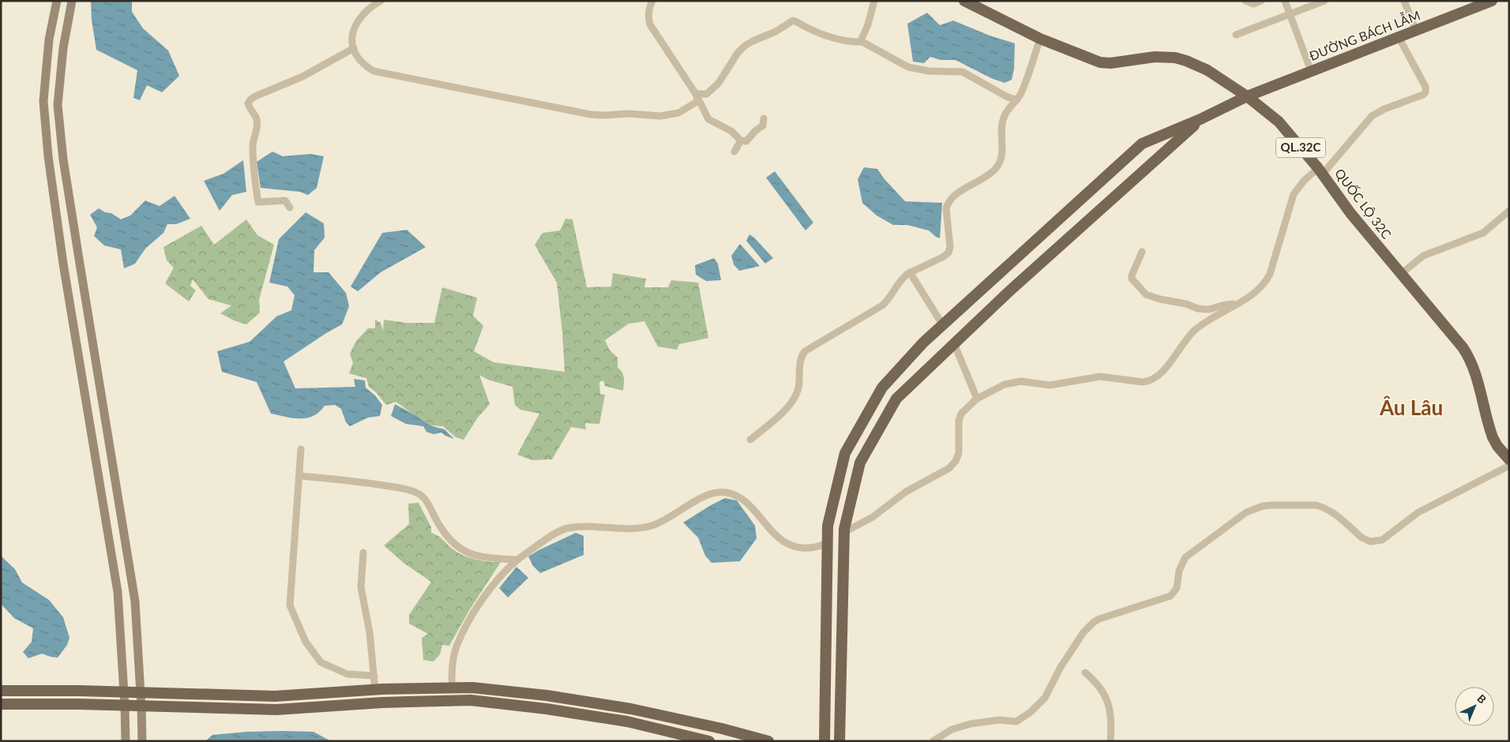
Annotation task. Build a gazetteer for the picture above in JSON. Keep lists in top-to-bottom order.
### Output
{
  "streets": {
    "main road": ["ĐƯỜNG BÁCH LẪM", "QL.32C", "QUỐC LỘ 32C"]
  },
  "crossings": [
    ["ĐƯỜNG BÁCH LẪM", "QUỐC LỘ 32C"]
  ],
  "districts": ["Âu Lâu"],
  "north": "top right"
}
